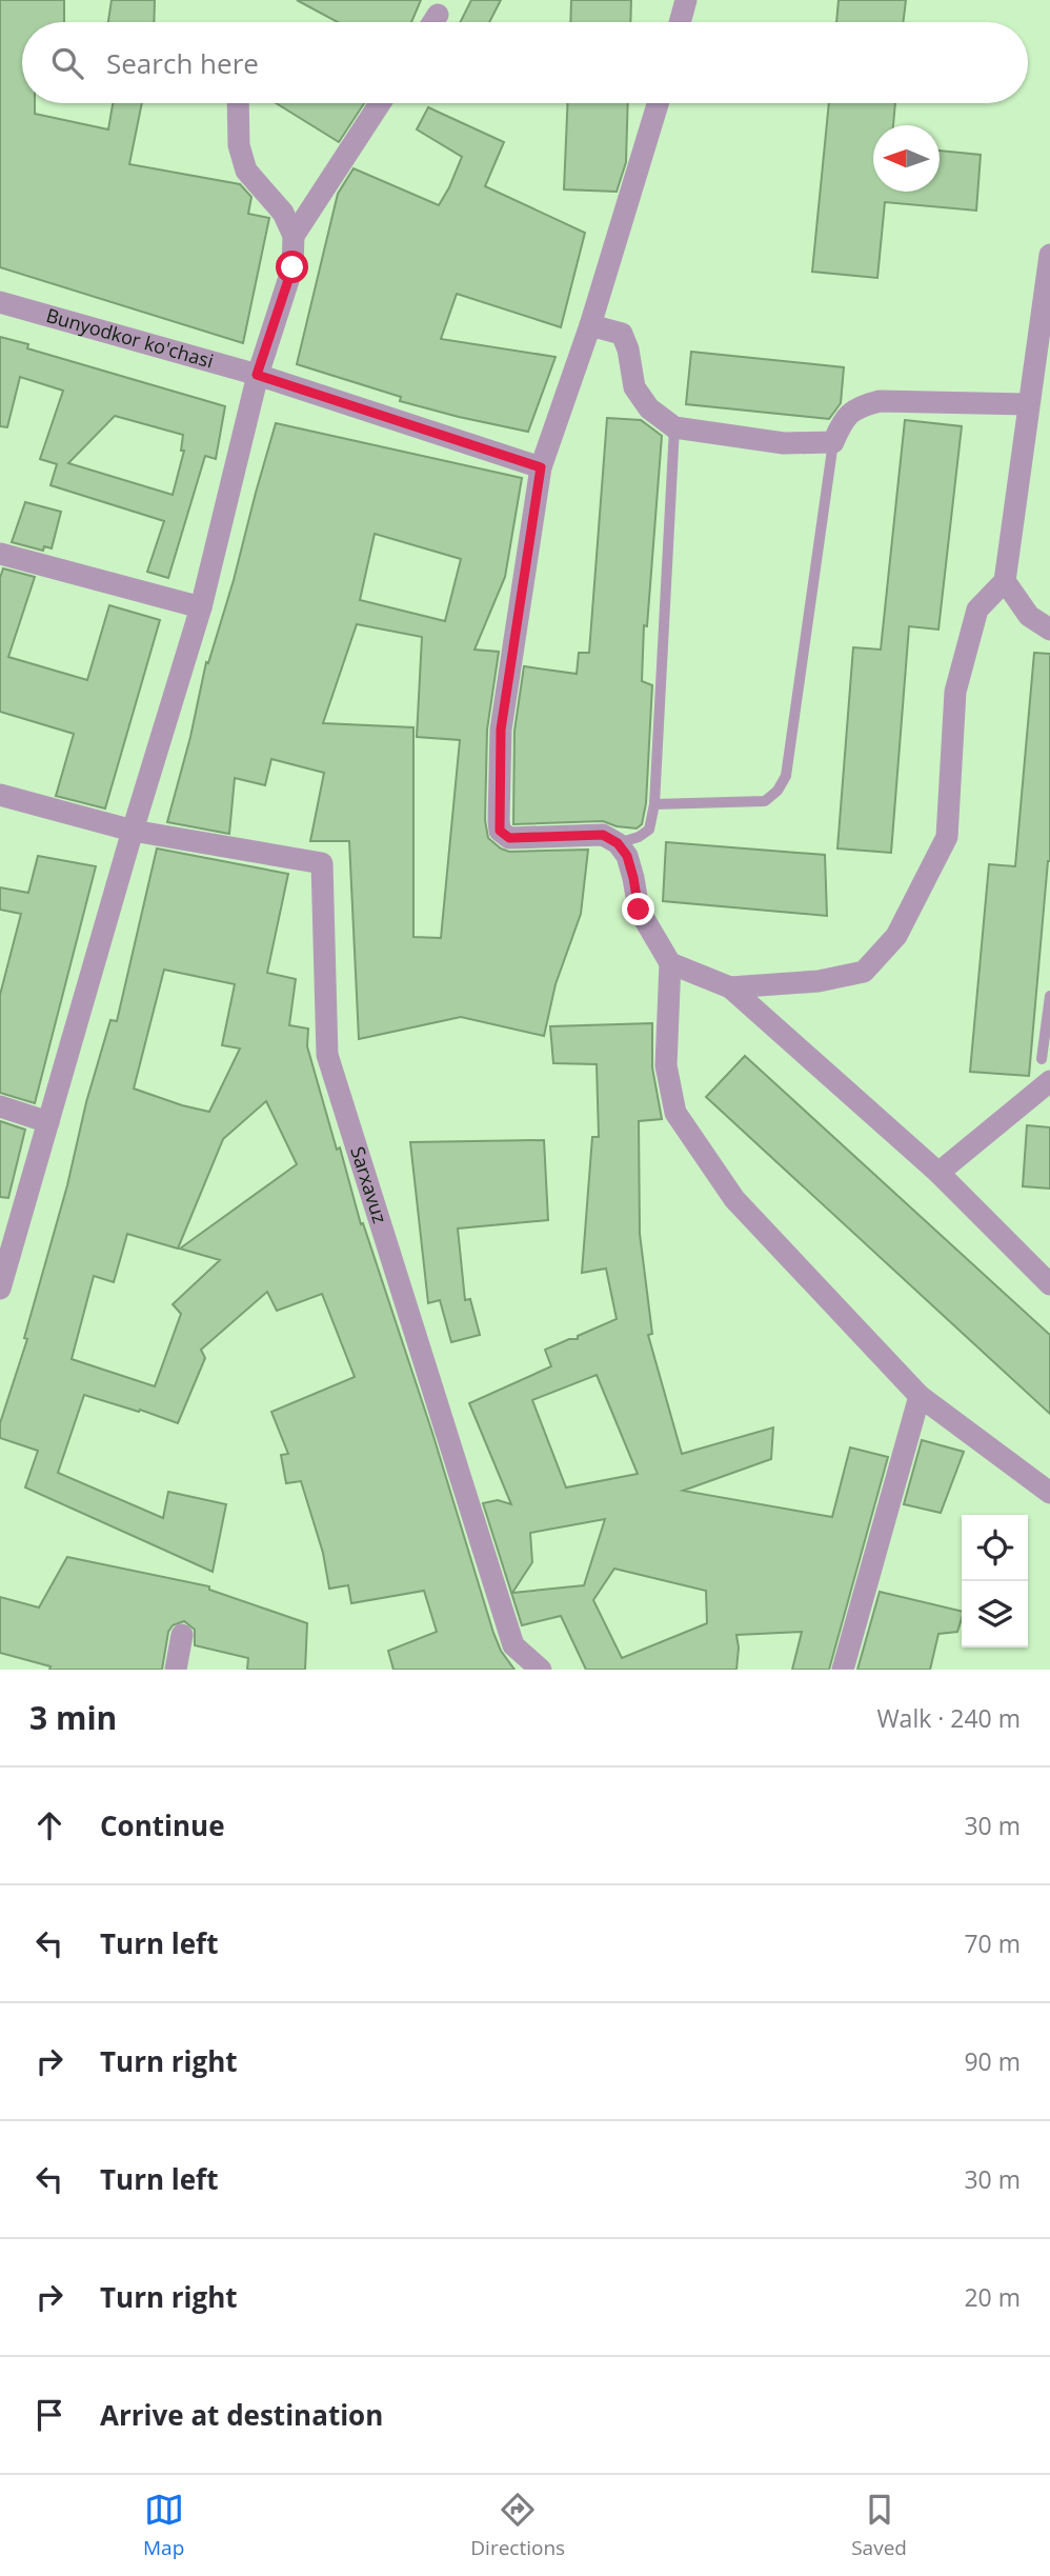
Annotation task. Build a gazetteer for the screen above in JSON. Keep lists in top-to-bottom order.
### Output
{
  "streets": {
    "street": ["Bunyodkor ko'chasi", "Sarxavuz"]
  },
  "north": "left",
  "page": {
    "search": "Search here",
    "heading": ["3 min", "Walk · 240 m"],
    "list": [
      ["Continue", "30 m"],
      ["Turn left", "70 m"],
      ["Turn right", "90 m"],
      ["Turn left", "30 m"],
      ["Turn right", "20 m"],
      "Arrive at destination"
    ],
    "nav": ["Map", "Directions", "Saved"]
  }
}
